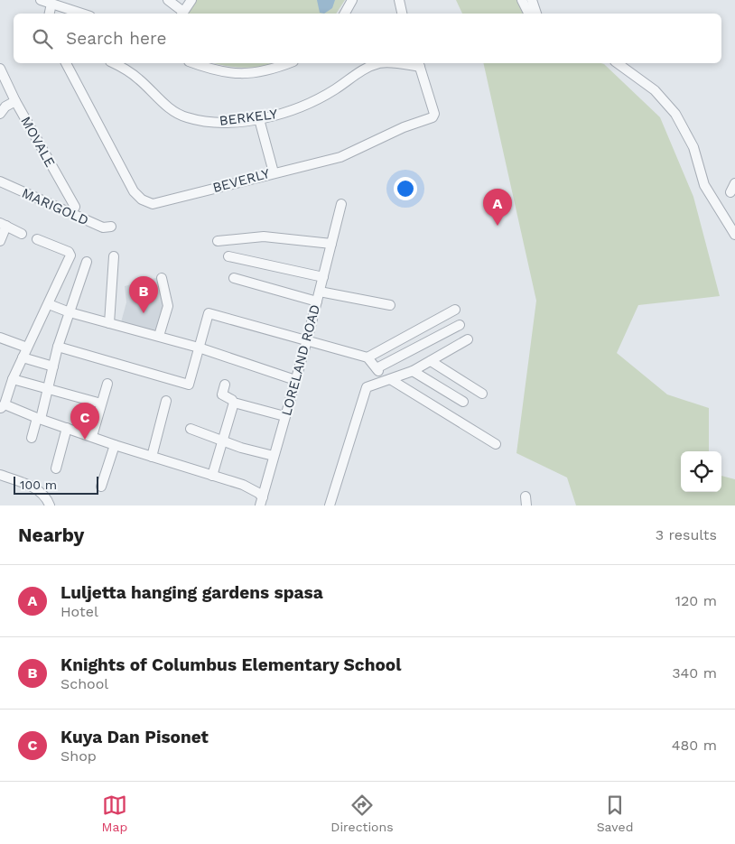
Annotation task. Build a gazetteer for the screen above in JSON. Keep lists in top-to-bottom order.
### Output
{
  "streets": {
    "street": [
      "BERKELY",
      "MOVALE",
      "BEVERLY",
      "MARIGOLD",
      "LORELAND ROAD"
    ]
  },
  "crossings": [
    ["BERKELY", "BEVERLY"],
    ["MOVALE", "MARIGOLD"]
  ],
  "scale_bar": "100 m",
  "page": {
    "search": "Search here",
    "pins": ["A", "B", "C"],
    "scale": "100 m",
    "heading": ["Nearby", "3 results"],
    "list": [
      {
        "mark": "A",
        "name": "Luljetta hanging gardens spasa",
        "note": "Hotel",
        "value": "120 m"
      },
      {
        "mark": "B",
        "name": "Knights of Columbus Elementary School",
        "note": "School",
        "value": "340 m"
      },
      {
        "mark": "C",
        "name": "Kuya Dan Pisonet",
        "note": "Shop",
        "value": "480 m"
      }
    ],
    "nav": ["Map", "Directions", "Saved"]
  }
}
